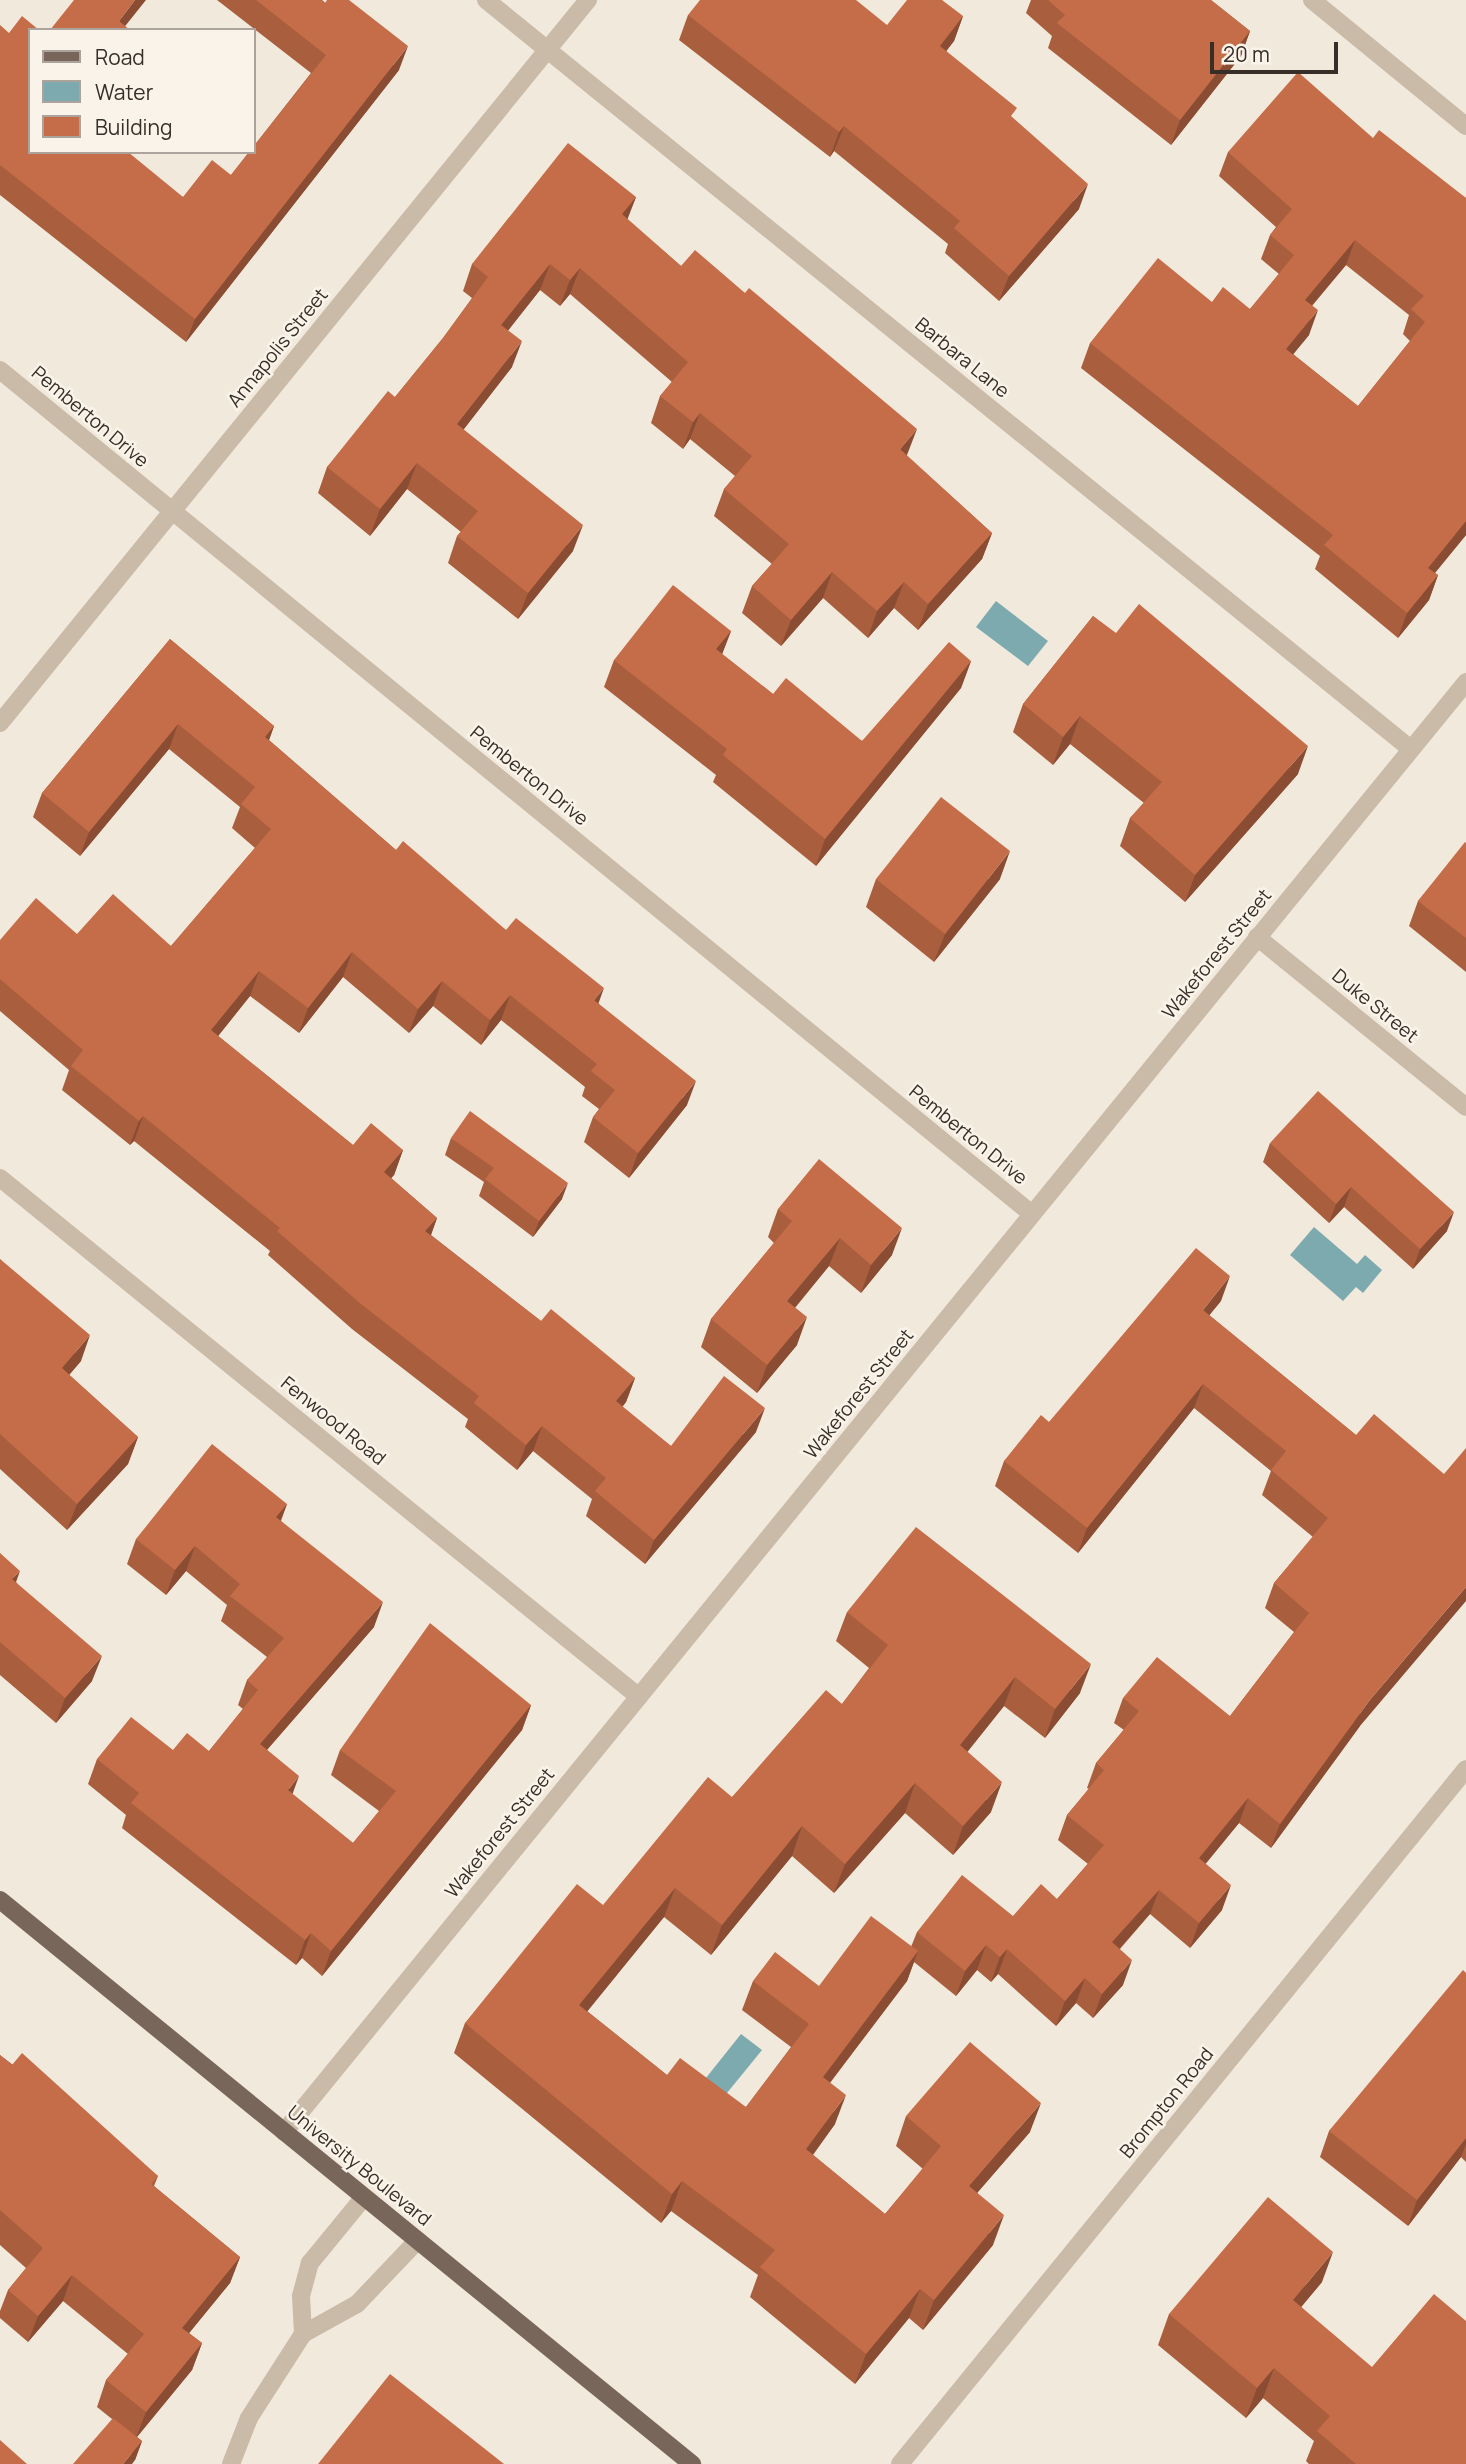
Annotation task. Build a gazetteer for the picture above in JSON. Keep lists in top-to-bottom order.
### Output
{
  "streets": {
    "main road": ["University Boulevard"],
    "street": [
      "Annapolis Street",
      "Barbara Lane",
      "Pemberton Drive",
      "Wakeforest Street",
      "Duke Street",
      "Fenwood Road",
      "Brompton Road"
    ]
  },
  "crossings": [
    ["Annapolis Street", "Barbara Lane"],
    ["Annapolis Street", "Pemberton Drive"],
    ["Barbara Lane", "Wakeforest Street"],
    ["Pemberton Drive", "Wakeforest Street"],
    ["Wakeforest Street", "Duke Street"],
    ["Wakeforest Street", "Fenwood Road"],
    ["Wakeforest Street", "University Boulevard"]
  ],
  "legend": ["Road", "Water", "Building"],
  "scale_bar": "20 m"
}
